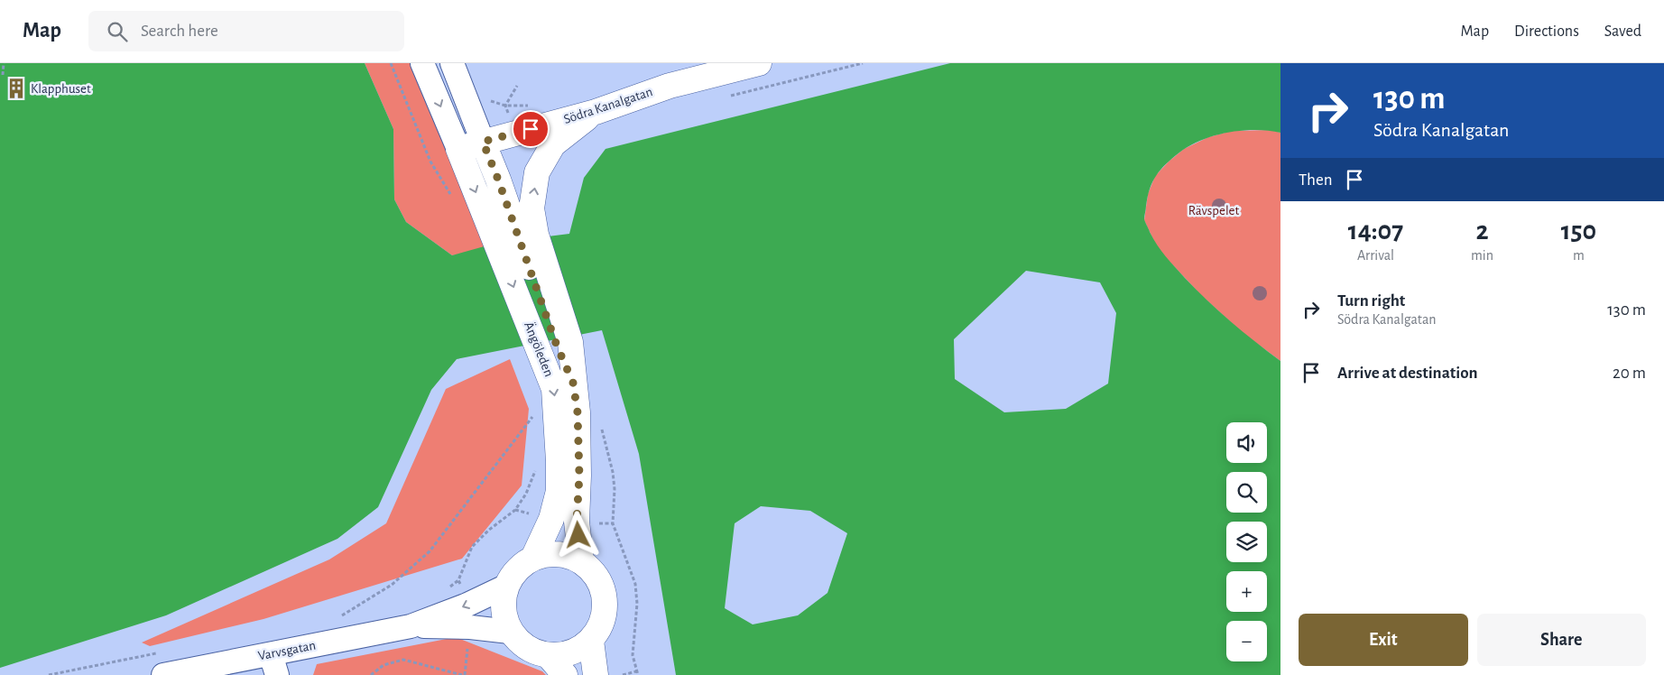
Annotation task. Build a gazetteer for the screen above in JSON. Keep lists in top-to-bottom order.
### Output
{
  "streets": {
    "street": ["Södra Kanalgatan", "Ängöleden", "Varvsgatan"]
  },
  "crossings": [
    ["Södra Kanalgatan", "Ängöleden"],
    ["Ängöleden", "Varvsgatan"]
  ],
  "parks": ["Rävspelet"],
  "places": {
    "building": ["Klapphuset"]
  },
  "page": {
    "header": "Map",
    "search": "Search here",
    "nav": ["Map", "Directions", "Saved"],
    "turn": ["130 m", "Södra Kanalgatan"],
    "then": "Then",
    "eta": [
      "14:07",
      "Arrival",
      "2",
      "min",
      "150",
      "m"
    ],
    "list": [
      {
        "name": "Turn right",
        "note": "Södra Kanalgatan",
        "value": "130 m"
      },
      {
        "name": "Arrive at destination",
        "value": "20 m"
      }
    ],
    "map_buttons": ["+", "−"],
    "buttons": ["Exit", "Share"]
  }
}
